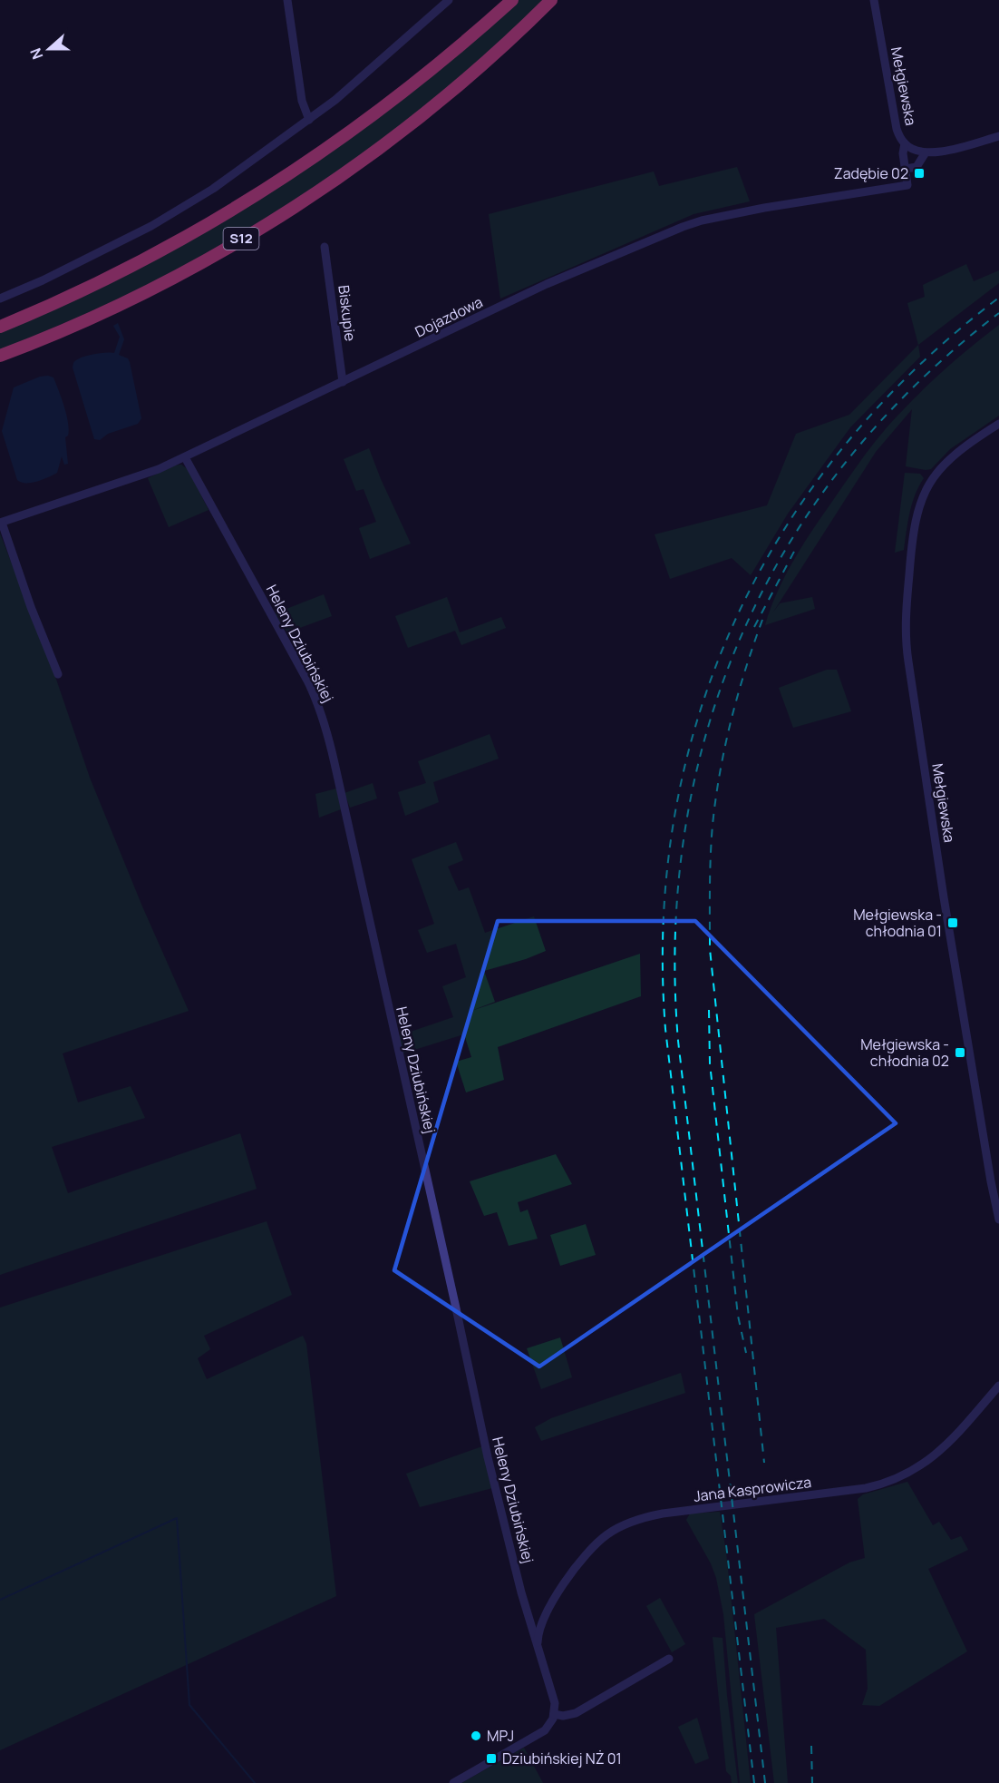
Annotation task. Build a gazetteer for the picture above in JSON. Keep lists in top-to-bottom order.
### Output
{
  "streets": {
    "highway": ["S12"],
    "street": [
      "Mełgiewska",
      "Biskupie",
      "Dojazdowa",
      "Heleny Dziubińskiej",
      "Jana Kasprowicza"
    ]
  },
  "crossings": [
    ["Biskupie", "Dojazdowa"],
    ["Dojazdowa", "Heleny Dziubińskiej"],
    ["Heleny Dziubińskiej", "Jana Kasprowicza"]
  ],
  "places": {
    "transit": [
      "Zadębie 02",
      "Mełgiewska - chłodnia 01",
      "Mełgiewska - chłodnia 02",
      "Dziubińskiej NŻ 01"
    ],
    "other": ["MPJ"]
  },
  "north": "left"
}
